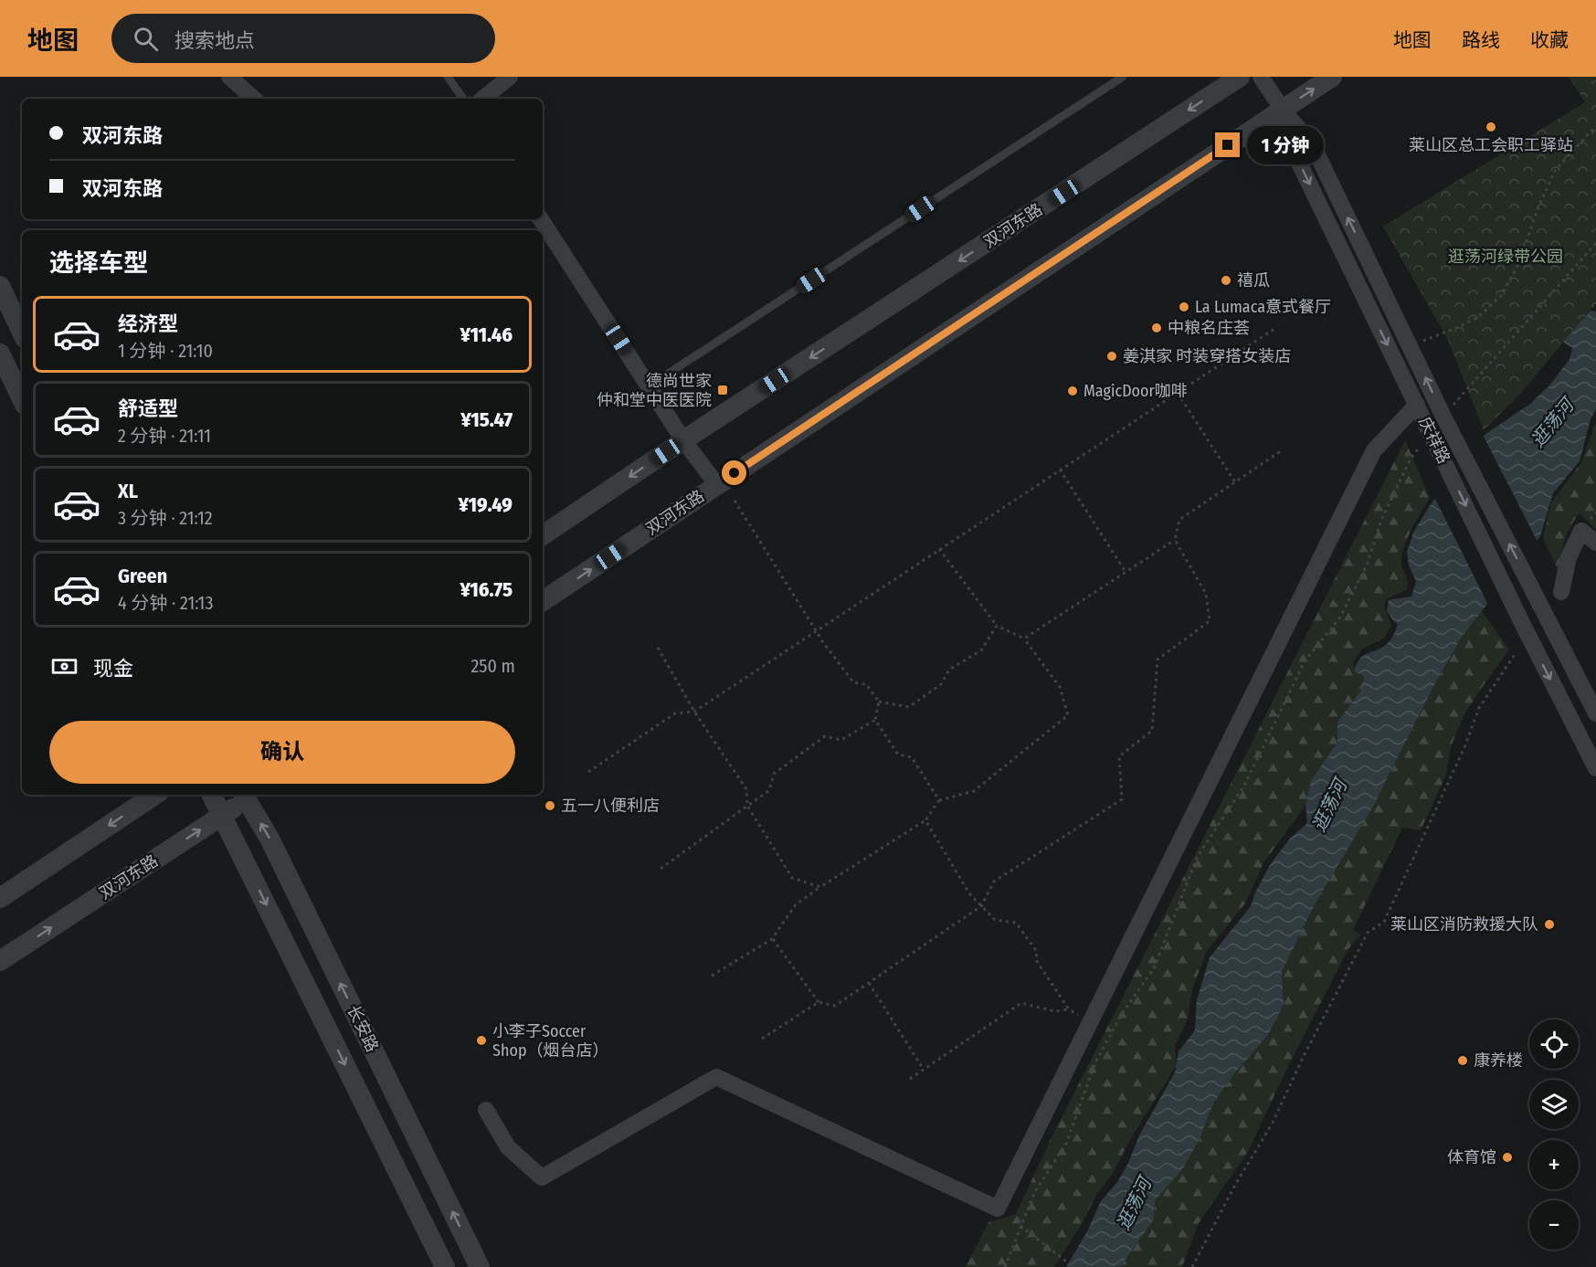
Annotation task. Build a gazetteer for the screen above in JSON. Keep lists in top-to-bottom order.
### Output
{
  "streets": {
    "street": ["双河东路", "庆祥路", "长安路"]
  },
  "crossings": [
    ["双河东路", "庆祥路"],
    ["双河东路", "长安路"]
  ],
  "water": ["逛荡河"],
  "parks": ["逛荡河绿带公园"],
  "places": {
    "other": [
      "莱山区总工会职工驿站",
      "禧瓜",
      "La Lumaca意式餐厅",
      "中粮名庄荟",
      "姜淇家 时装穿搭女装店",
      "MagicDoor咖啡",
      "五一八便利店",
      "莱山区消防救援大队",
      "小李子Soccer Shop（烟台店）",
      "康养楼",
      "体育馆"
    ],
    "transit": ["德尚世家 仲和堂中医医院"]
  },
  "page": {
    "header": "地图",
    "search": "搜索地点",
    "nav": ["地图", "路线", "收藏"],
    "banner": ["双河东路", "双河东路"],
    "bubble": "1 分钟",
    "heading": "选择车型",
    "list": [
      {
        "name": "经济型",
        "note": "1 分钟 · 21:10",
        "value": "¥11.46"
      },
      {
        "name": "舒适型",
        "note": "2 分钟 · 21:11",
        "value": "¥15.47"
      },
      {
        "name": "XL",
        "note": "3 分钟 · 21:12",
        "value": "¥19.49"
      },
      {
        "name": "Green",
        "note": "4 分钟 · 21:13",
        "value": "¥16.75"
      }
    ],
    "pay": ["现金", "250 m"],
    "buttons": "确认",
    "map_buttons": ["+", "−"]
  }
}
